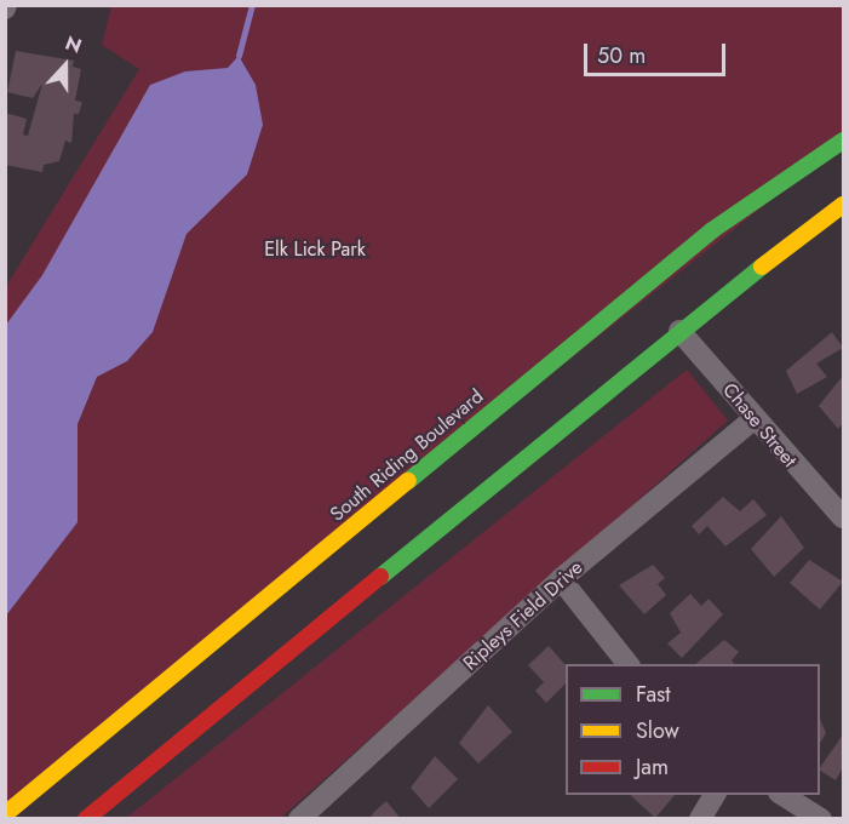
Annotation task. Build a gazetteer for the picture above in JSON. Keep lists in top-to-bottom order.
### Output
{
  "streets": {
    "street": ["Chase Street", "South Riding Boulevard", "Ripleys Field Drive"]
  },
  "crossings": [
    ["Chase Street", "Ripleys Field Drive"]
  ],
  "parks": ["Elk Lick Park"],
  "legend": ["Fast", "Slow", "Jam"],
  "scale_bar": "50 m",
  "north": "top"
}
